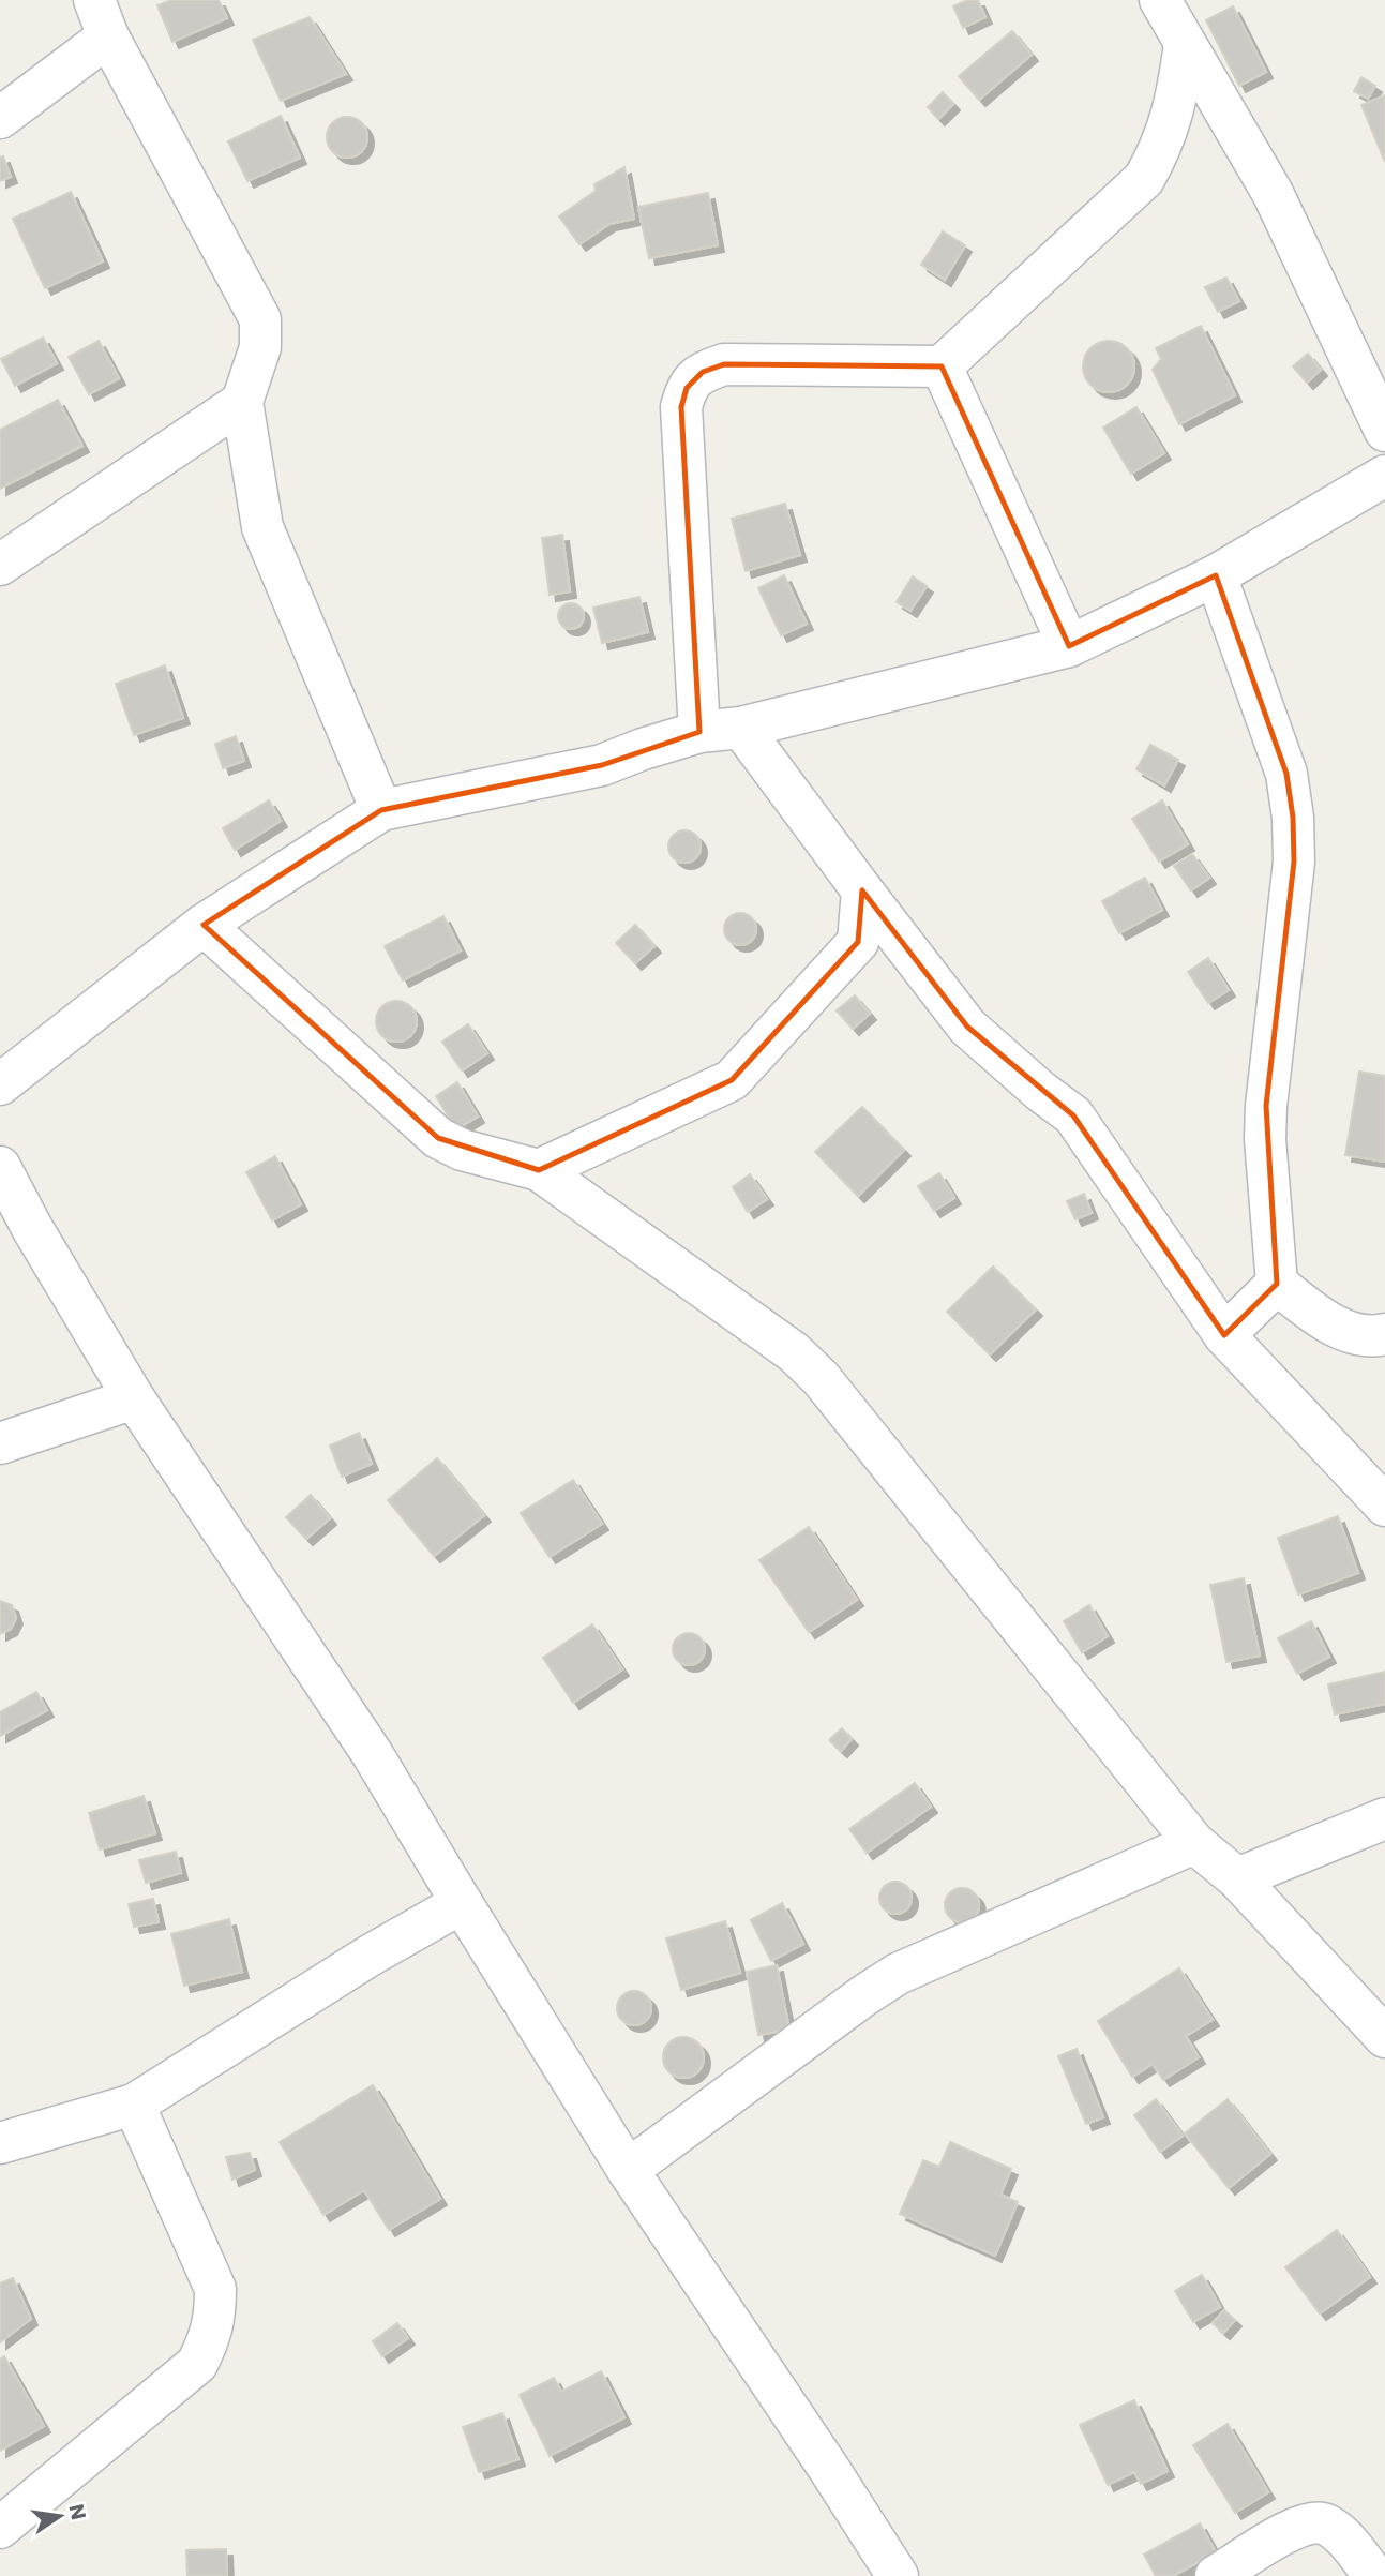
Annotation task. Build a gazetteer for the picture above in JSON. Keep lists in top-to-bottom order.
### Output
{
  "north": "right"
}
